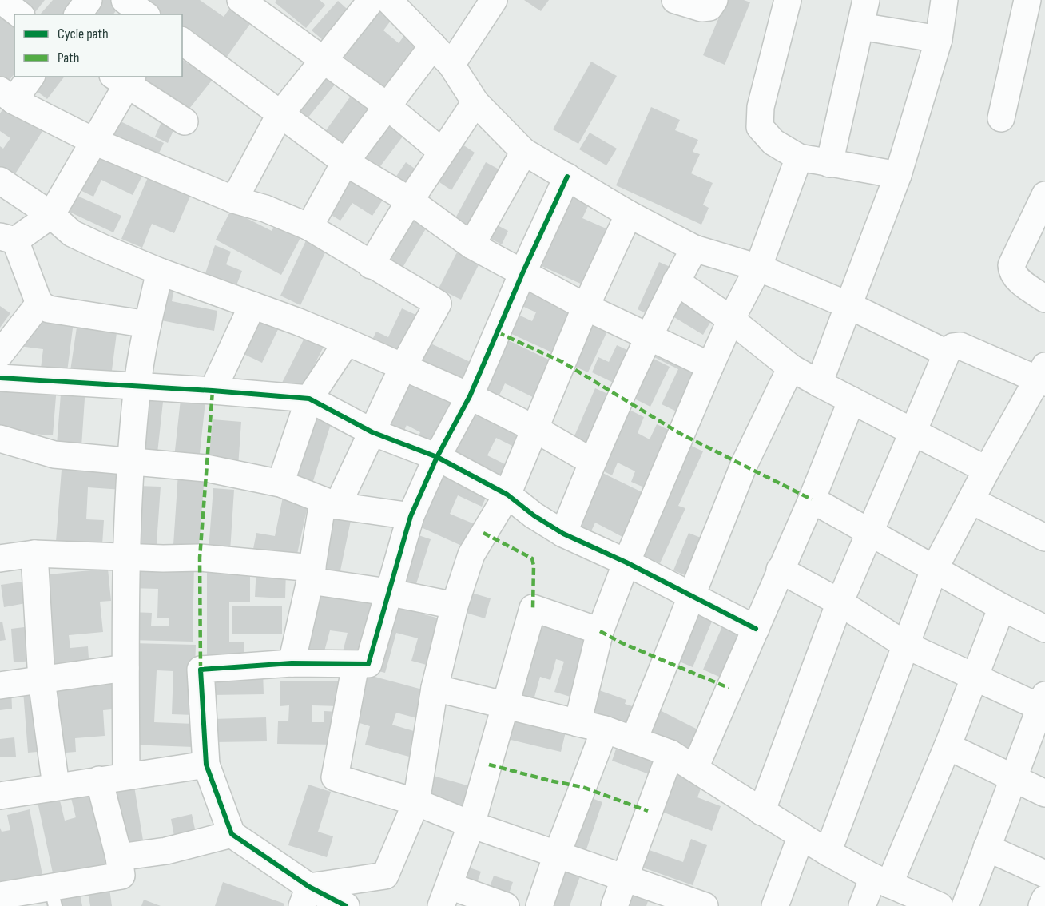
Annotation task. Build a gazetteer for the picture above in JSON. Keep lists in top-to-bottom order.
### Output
{
  "legend": ["Cycle path", "Path"]
}
